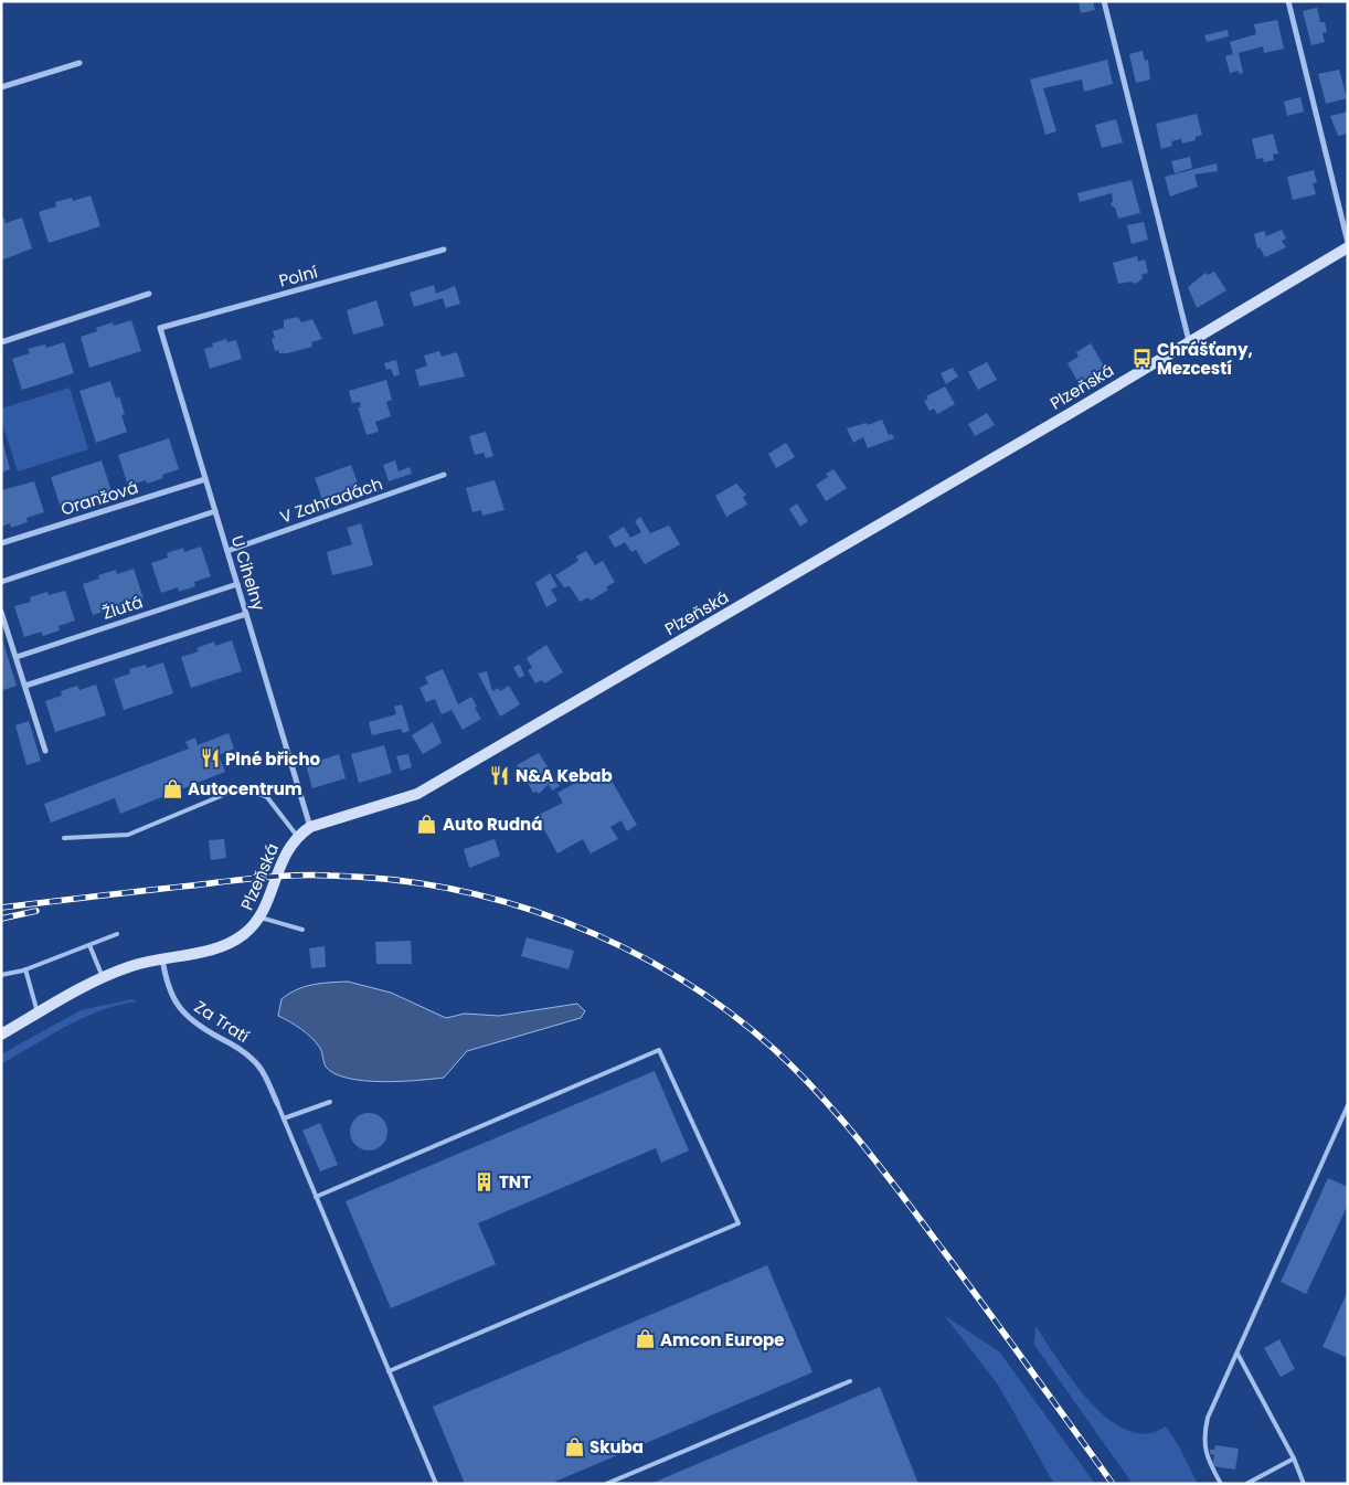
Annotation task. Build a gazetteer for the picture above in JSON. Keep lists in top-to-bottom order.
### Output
{
  "streets": {
    "main road": ["Plzeňská"],
    "street": [
      "Polní",
      "Oranžová",
      "V Zahradách",
      "U Cihelny",
      "Žlutá",
      "Za Tratí"
    ]
  },
  "crossings": [
    ["Polní", "U Cihelny"],
    ["Plzeňská", "U Cihelny"],
    ["Plzeňská", "Za Tratí"],
    ["Oranžová", "U Cihelny"],
    ["V Zahradách", "U Cihelny"],
    ["U Cihelny", "Žlutá"]
  ],
  "places": {
    "bus stop": ["Chrášťany, Mezcestí"],
    "restaurant": ["Plné břicho", "N&A Kebab"],
    "shop": [
      "Autocentrum",
      "Auto Rudná",
      "Amcon Europe",
      "Skuba"
    ],
    "building": ["TNT"]
  }
}
